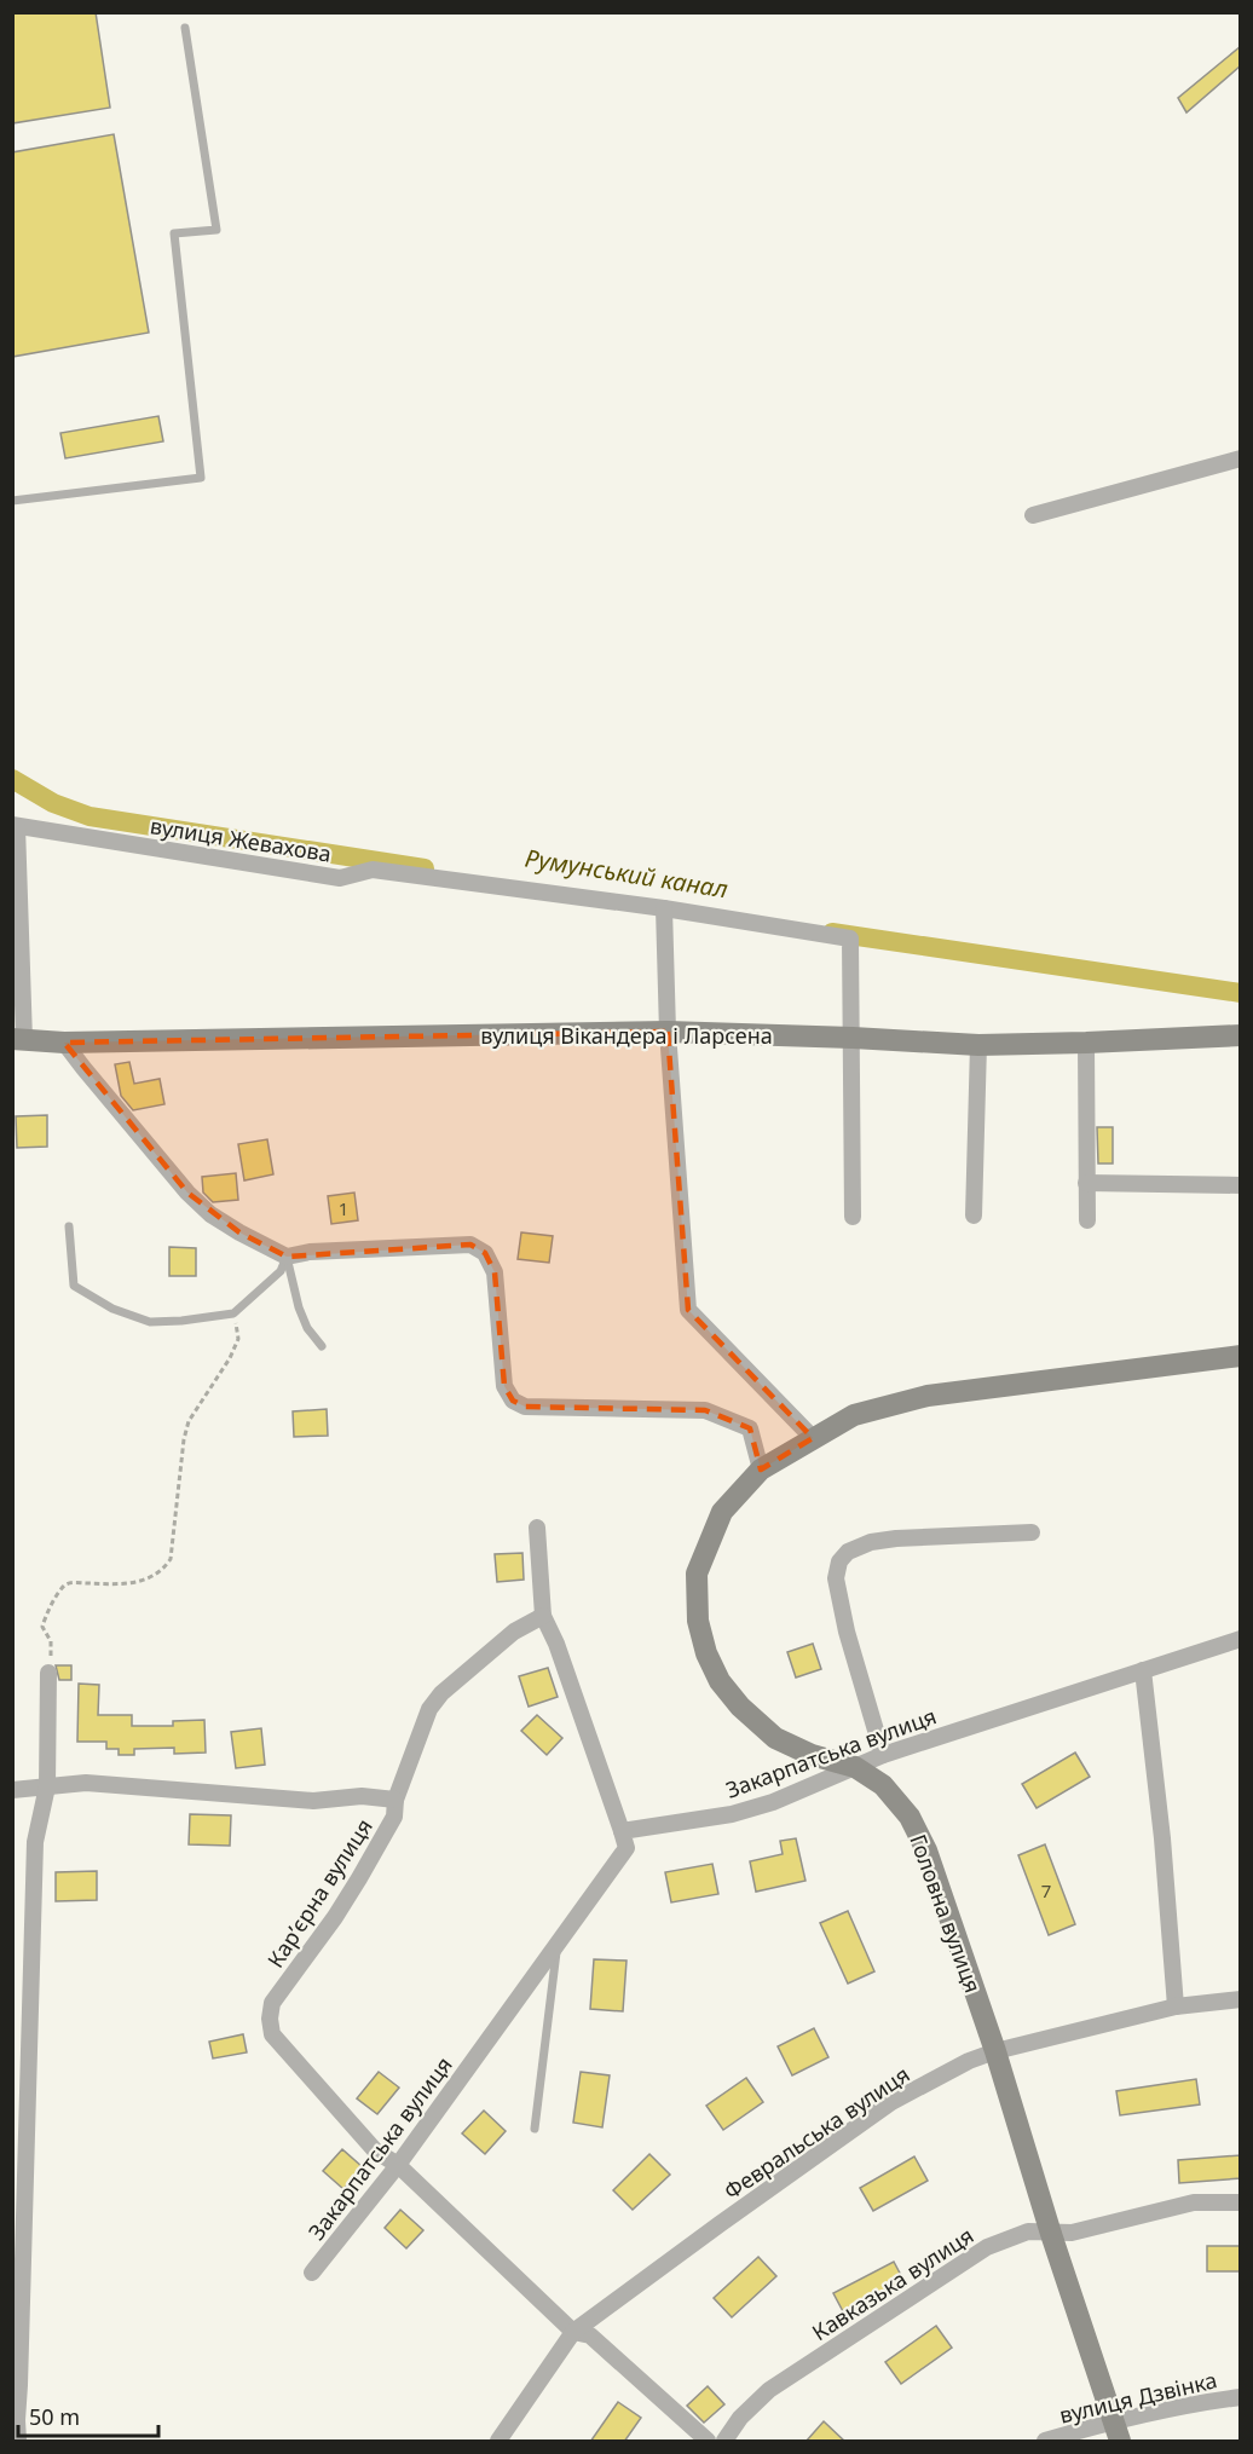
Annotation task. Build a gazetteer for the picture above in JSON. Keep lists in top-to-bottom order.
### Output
{
  "streets": {
    "street": [
      "вулиця Жевахова",
      "вулиця Вікандера і Ларсена",
      "Закарпатська вулиця",
      "Карʼєрна вулиця",
      "Головна вулиця",
      "Февральська вулиця",
      "Кавказька вулиця",
      "вулиця Дзвінка"
    ]
  },
  "crossings": [
    ["вулиця Жевахова", "вулиця Вікандера і Ларсена"],
    ["Закарпатська вулиця", "Карʼєрна вулиця"],
    ["Закарпатська вулиця", "Головна вулиця"],
    ["Головна вулиця", "Февральська вулиця"],
    ["Головна вулиця", "Кавказька вулиця"],
    ["Головна вулиця", "вулиця Дзвінка"]
  ],
  "water": ["Румунський канал"],
  "house_numbers": ["1", "7"],
  "scale_bar": "50 m"
}
